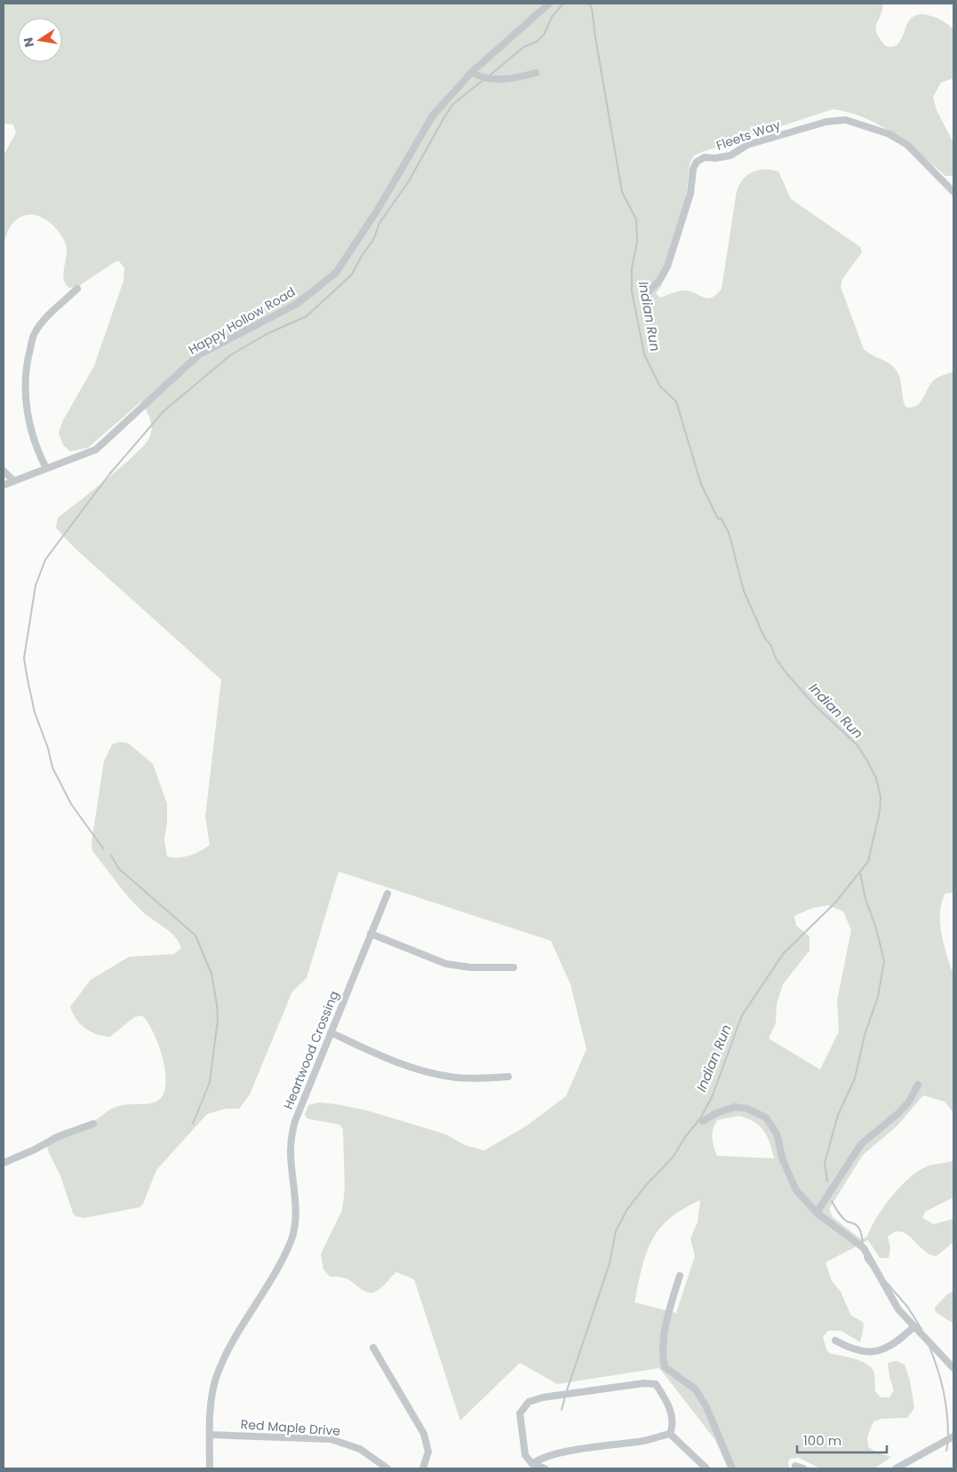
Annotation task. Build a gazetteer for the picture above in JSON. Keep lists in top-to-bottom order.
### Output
{
  "streets": {
    "street": [
      "Fleets Way",
      "Happy Hollow Road",
      "Heartwood Crossing",
      "Red Maple Drive"
    ]
  },
  "crossings": [
    ["Heartwood Crossing", "Red Maple Drive"]
  ],
  "water": ["Indian Run"],
  "scale_bar": "100 m",
  "north": "left"
}
